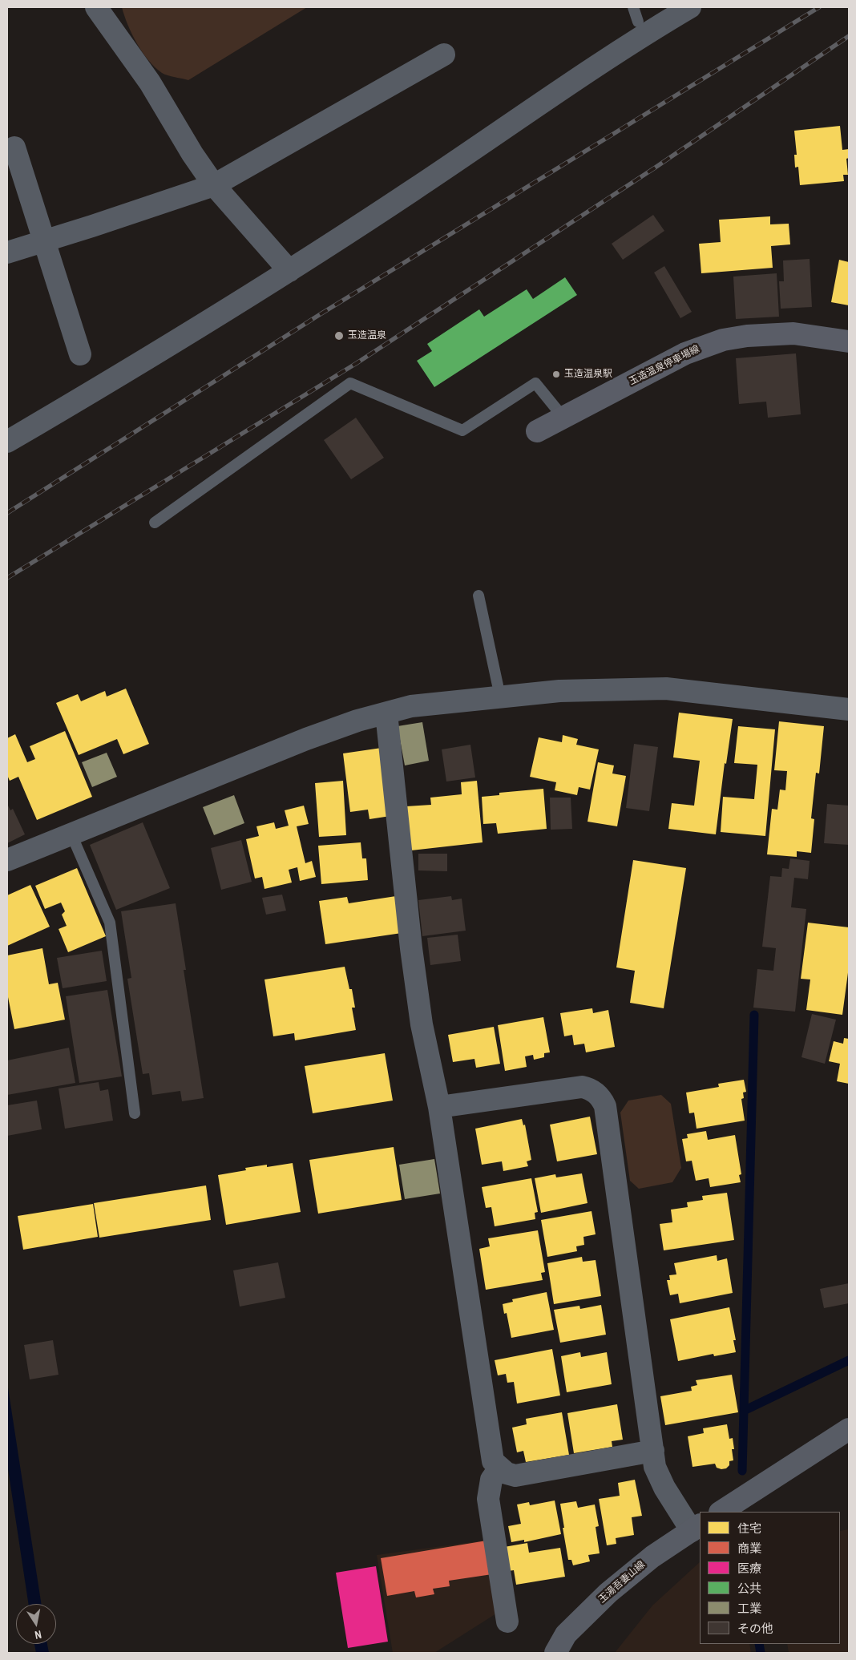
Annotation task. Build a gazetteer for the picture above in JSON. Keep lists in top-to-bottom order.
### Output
{
  "streets": {
    "main road": ["玉造温泉停車場線", "玉湯吾妻山線"]
  },
  "places": ["玉造温泉", "玉造温泉駅"],
  "legend": [
    "住宅",
    "商業",
    "医療",
    "公共",
    "工業",
    "その他"
  ],
  "north": "bottom"
}
